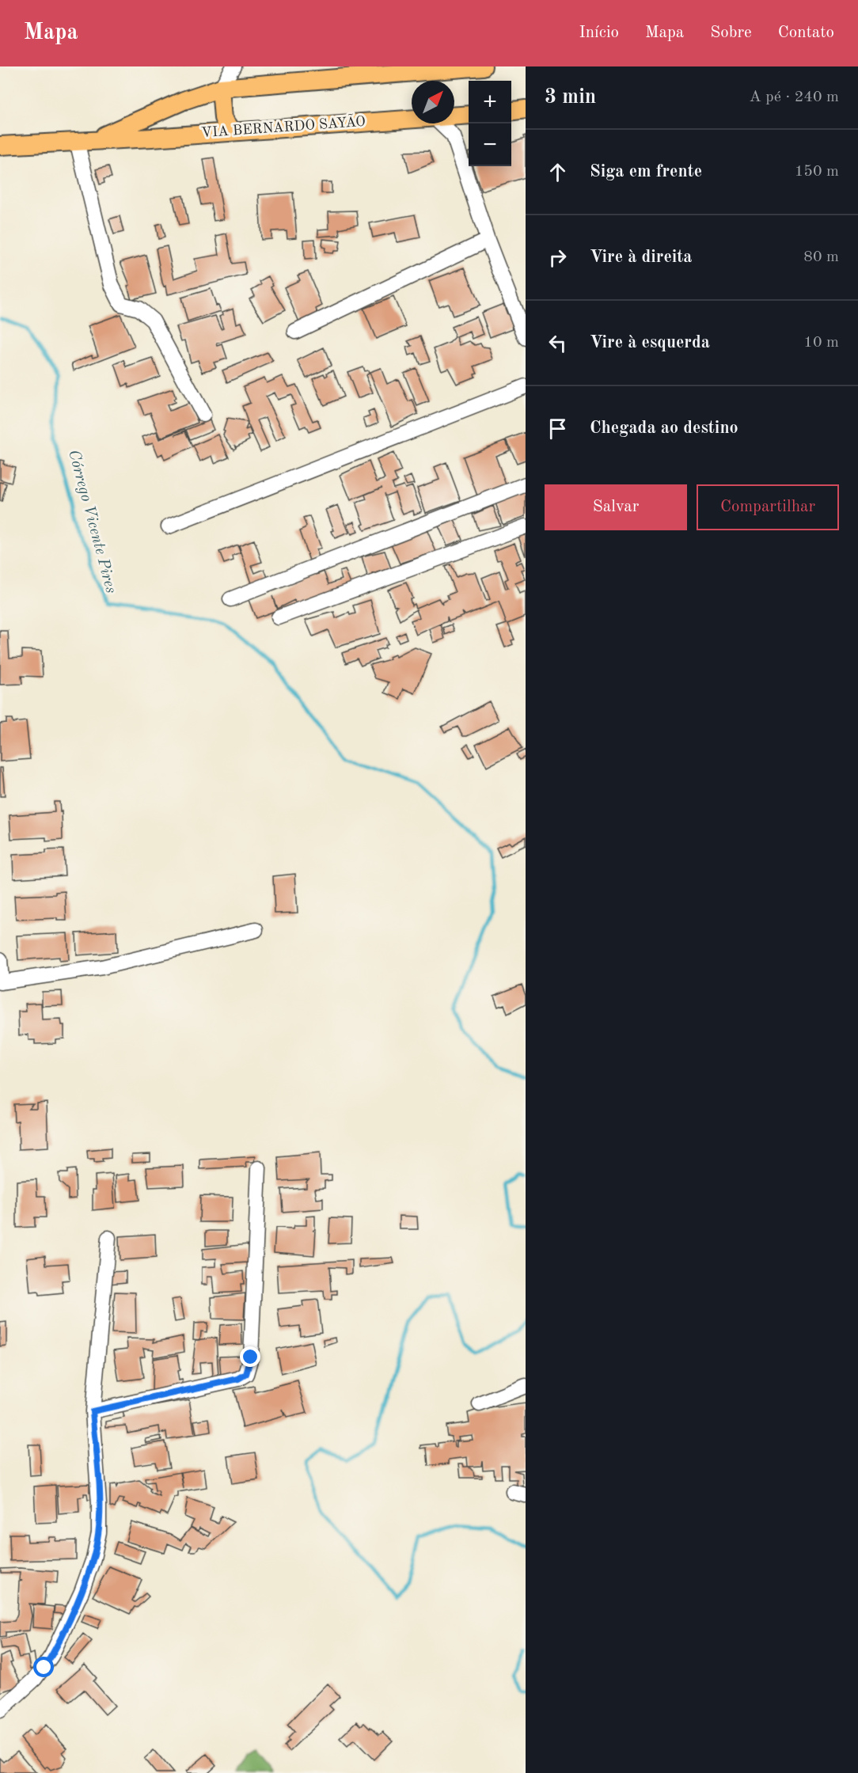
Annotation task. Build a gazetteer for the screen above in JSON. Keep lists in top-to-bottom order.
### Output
{
  "streets": {
    "main road": ["VIA BERNARDO SAYÃO"]
  },
  "water": ["Córrego Vicente Pires"],
  "north": "top right",
  "page": {
    "header": "Mapa",
    "nav": [
      "Início",
      "Mapa",
      "Sobre",
      "Contato"
    ],
    "heading": ["3 min", "A pé · 240 m"],
    "map_buttons": ["+", "−"],
    "list": [
      ["Siga em frente", "150 m"],
      ["Vire à direita", "80 m"],
      ["Vire à esquerda", "10 m"],
      "Chegada ao destino"
    ],
    "buttons": ["Salvar", "Compartilhar"]
  }
}
